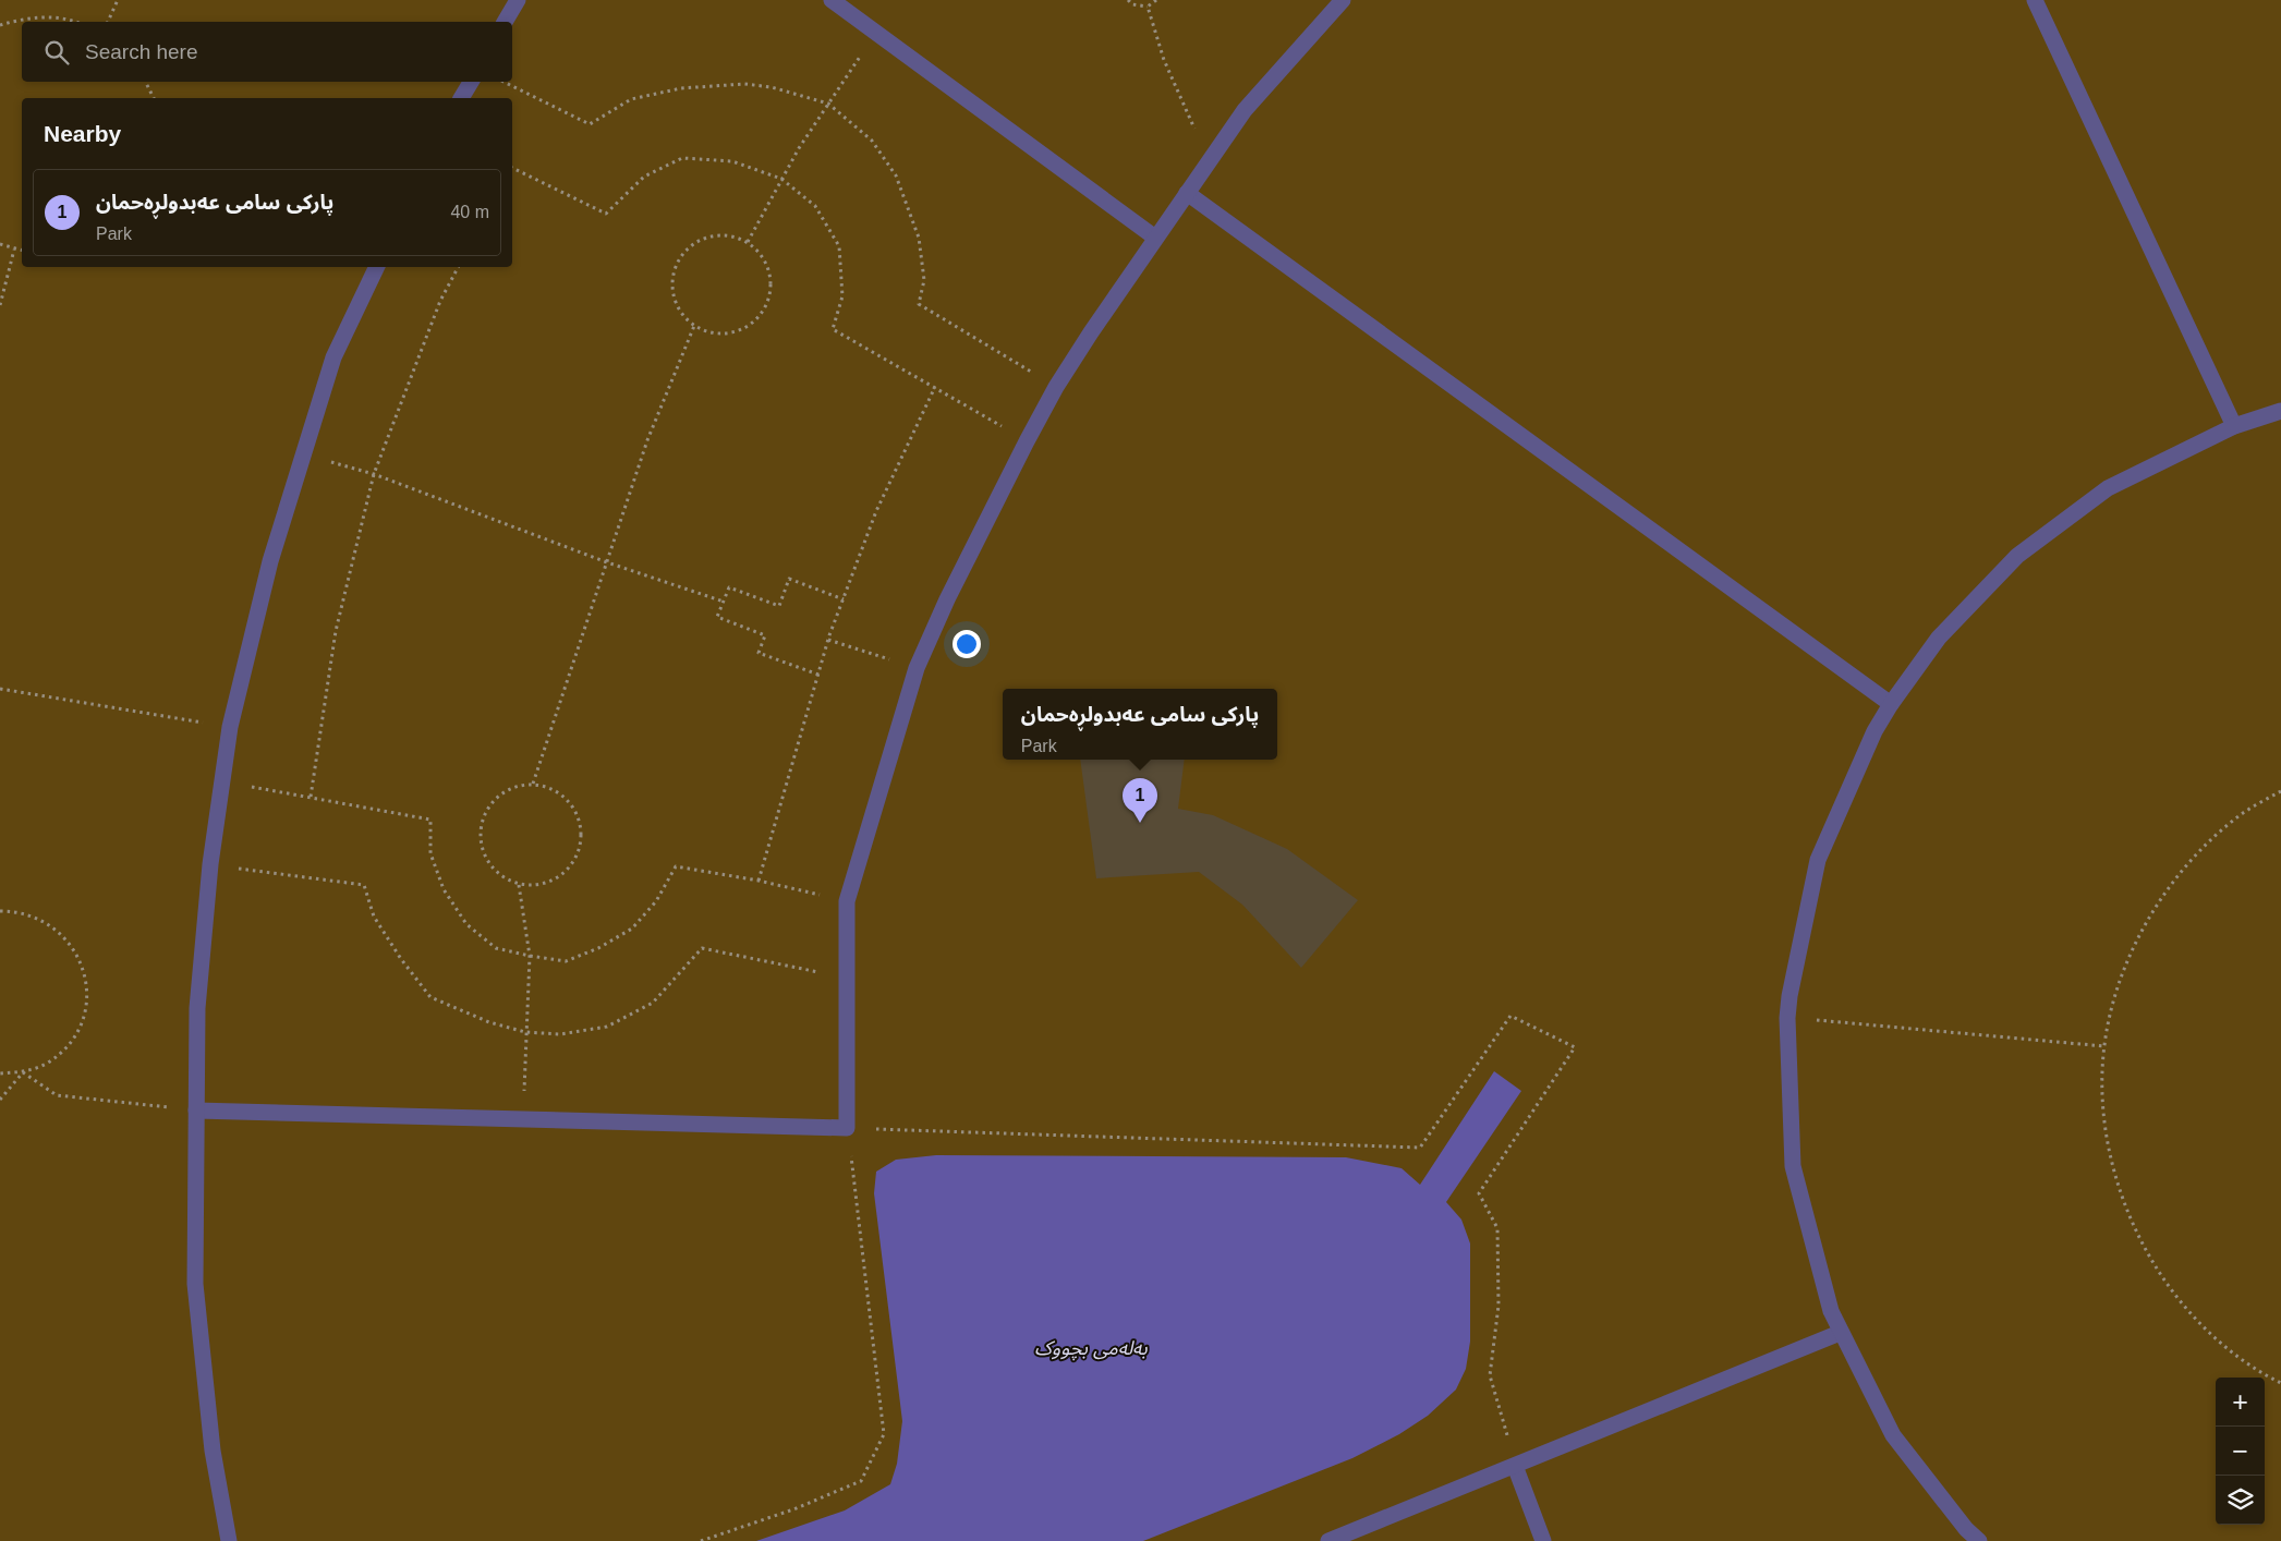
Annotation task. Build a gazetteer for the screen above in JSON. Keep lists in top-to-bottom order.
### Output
{
  "water": ["بەلەمی بچووک"],
  "page": {
    "search": "Search here",
    "heading": "Nearby",
    "list": [
      {
        "mark": "1",
        "name": "پارکی سامی عەبدولڕەحمان",
        "note": "Park",
        "value": "40 m"
      }
    ],
    "popup": ["پارکی سامی عەبدولڕەحمان", "Park"],
    "pins": "1",
    "map_buttons": ["+", "−"]
  }
}
